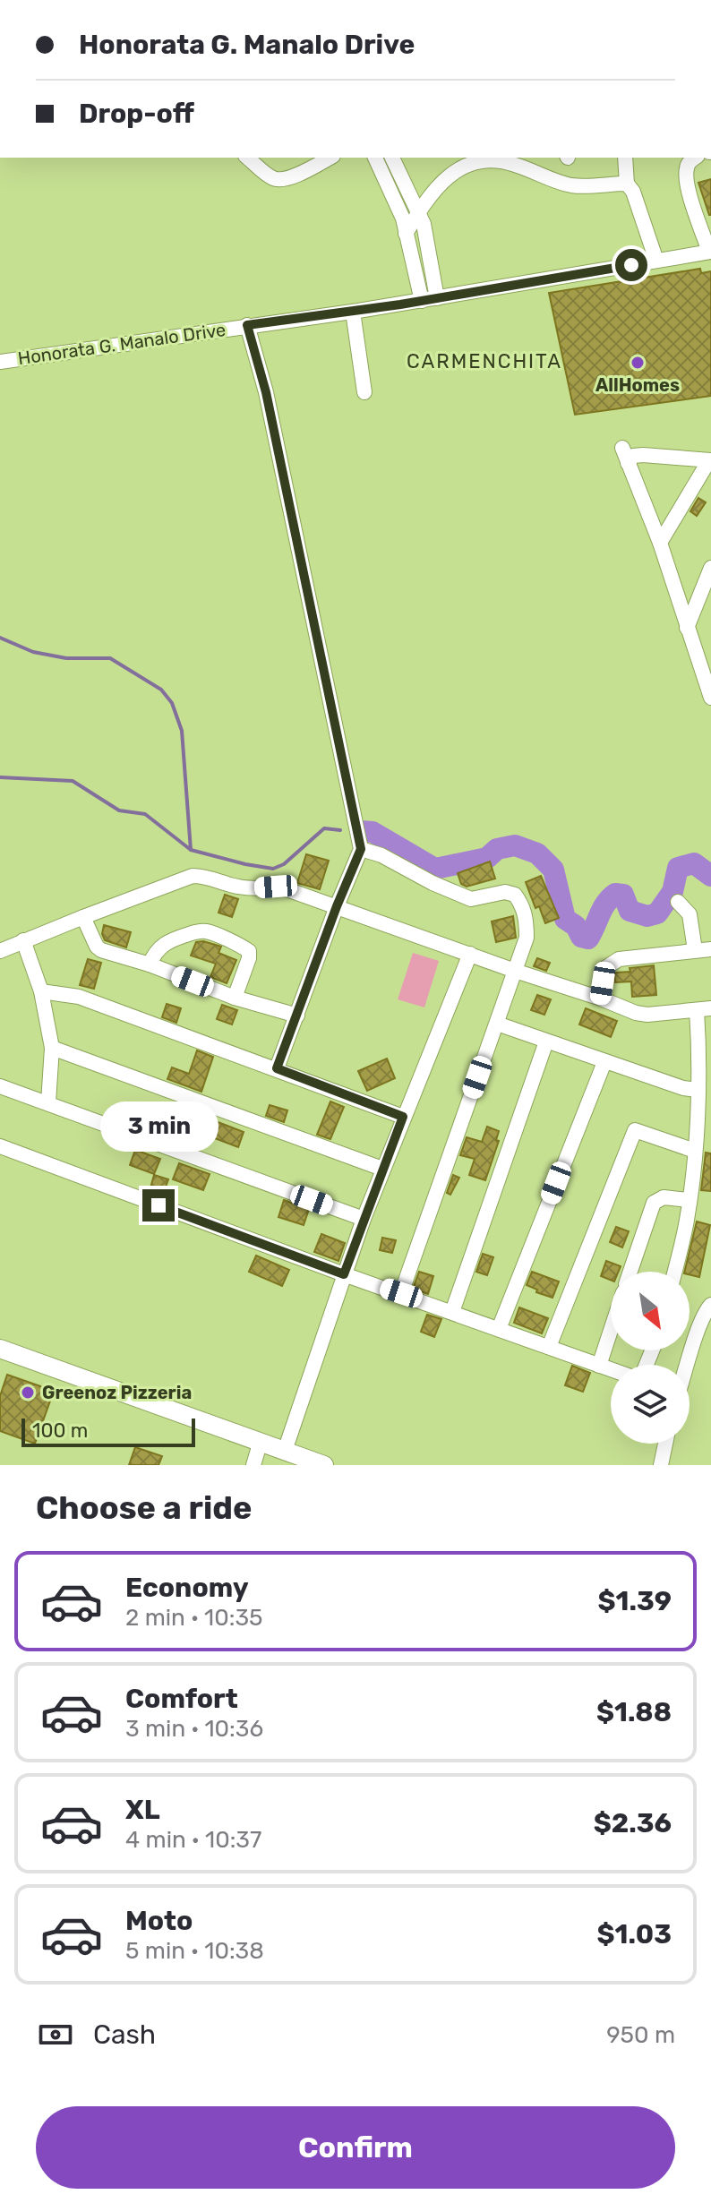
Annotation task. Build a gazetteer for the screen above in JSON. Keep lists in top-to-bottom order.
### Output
{
  "streets": {
    "street": ["Honorata G. Manalo Drive"]
  },
  "districts": ["CARMENCHITA"],
  "places": ["AllHomes", "Greenoz Pizzeria"],
  "scale_bar": "100 m",
  "north": "bottom right",
  "page": {
    "banner": ["Honorata G. Manalo Drive", "Drop-off"],
    "bubble": "3 min",
    "scale": "100 m",
    "heading": "Choose a ride",
    "list": [
      {
        "name": "Economy",
        "note": "2 min · 10:35",
        "value": "$1.39"
      },
      {
        "name": "Comfort",
        "note": "3 min · 10:36",
        "value": "$1.88"
      },
      {
        "name": "XL",
        "note": "4 min · 10:37",
        "value": "$2.36"
      },
      {
        "name": "Moto",
        "note": "5 min · 10:38",
        "value": "$1.03"
      }
    ],
    "pay": ["Cash", "950 m"],
    "buttons": "Confirm"
  }
}
